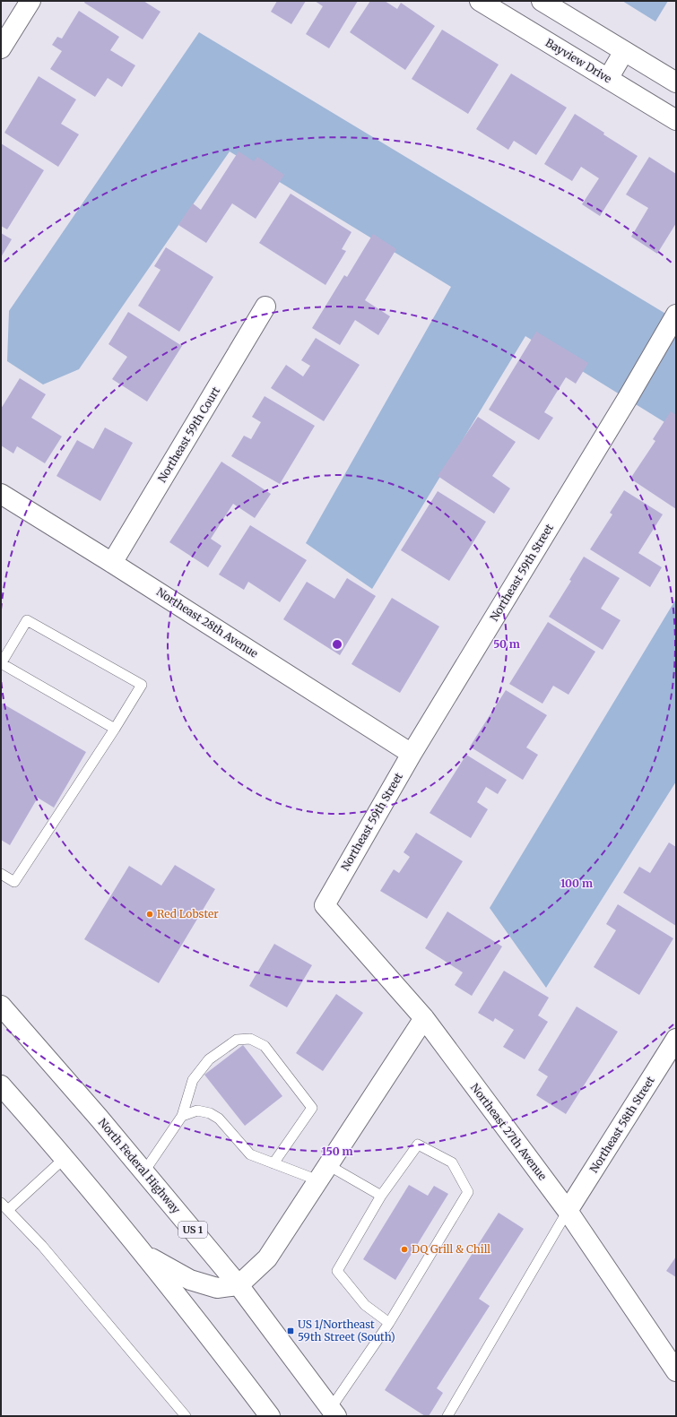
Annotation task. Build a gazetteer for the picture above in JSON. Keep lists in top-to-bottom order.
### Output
{
  "streets": {
    "street": [
      "Bayview Drive",
      "Northeast 59th Court",
      "Northeast 59th Street",
      "Northeast 28th Avenue",
      "Northeast 58th Street",
      "Northeast 27th Avenue",
      "North Federal Highway",
      "US 1"
    ]
  },
  "crossings": [
    ["Northeast 59th Court", "Northeast 28th Avenue"],
    ["Northeast 59th Street", "Northeast 28th Avenue"],
    ["Northeast 59th Street", "Northeast 27th Avenue"],
    ["Northeast 58th Street", "Northeast 27th Avenue"]
  ],
  "places": {
    "other": ["Red Lobster", "DQ Grill & Chill"],
    "transit": ["US 1/Northeast 59th Street (South)"]
  },
  "rings": ["50 m", "100 m", "150 m"]
}
